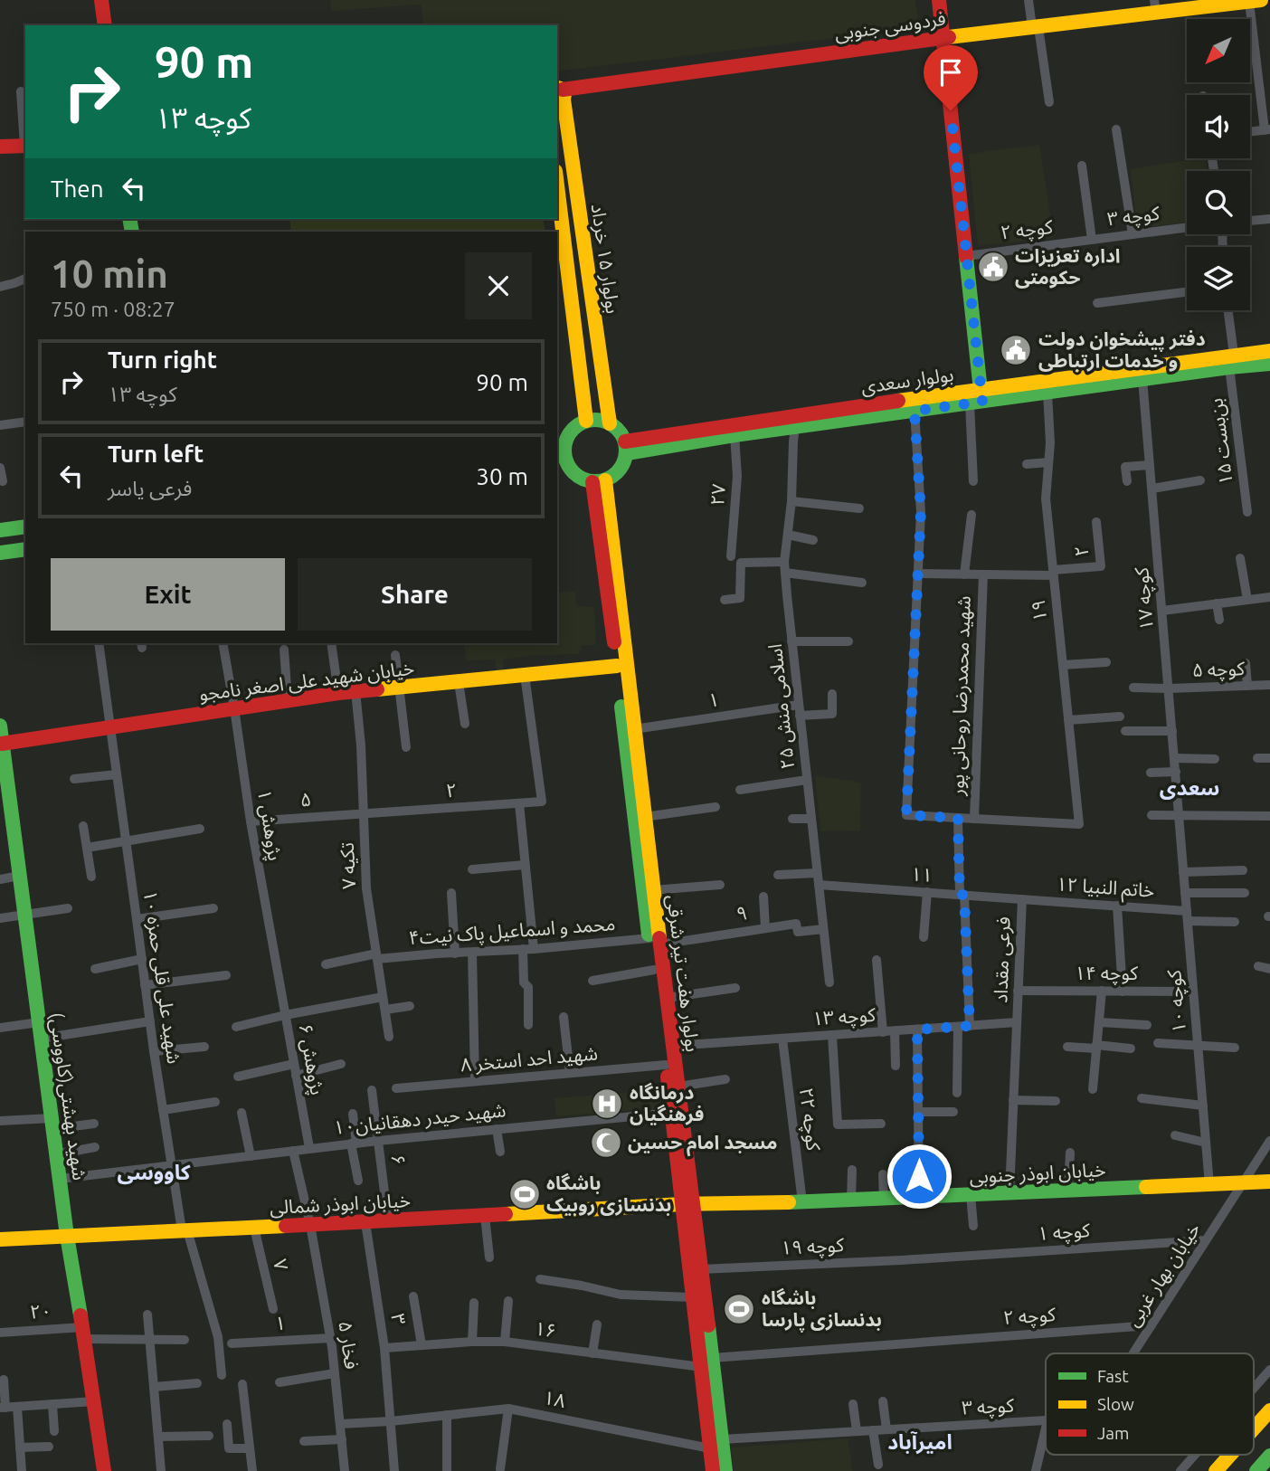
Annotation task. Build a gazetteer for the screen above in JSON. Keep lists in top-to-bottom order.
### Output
{
  "streets": {
    "main road": [
      "فردوسی جنوبی",
      "بولوار ۱۵ خرداد",
      "بولوار سعدی",
      "خیابان شهید علی اصغر نامجو",
      "بولوار هفت تیر شرقی",
      "شهید بهشتی(کاووسی)",
      "خیابان ابوذر جنوبی",
      "خیابان ابوذر شمالی"
    ],
    "street": [
      "کوچه ۳",
      "کوچه ۲",
      "بن‌بست ۱۵",
      "۲۷",
      "۲",
      "کوچه ۱۷",
      "۱۹",
      "کوچه ۵",
      "شهید محمدرضا روحانی پور",
      "۱",
      "اسلامی منش ۲۵",
      "۵",
      "پژوهش ۱",
      "تکیه ۷",
      "۱۱",
      "خاتم النبیا ۱۲",
      "۹",
      "محمد و اسماعیل پاک نیت۴",
      "فرعی مقداد",
      "کوچه ۱۴",
      "شهید علی قلی حمزه ۱۰",
      "کوچه ۱۰",
      "کوچه ۱۳",
      "پژوهش ۶",
      "شهید احد استخر ۸",
      "شهید حیدر دهقانیان۱۰",
      "کوچه ۲۲",
      "۶",
      "کوچه ۱",
      "کوچه ۱۹",
      "۷",
      "خیابان بهار غربی",
      "۲۰",
      "۳",
      "۱۶",
      "فخار ۵",
      "۱۸"
    ]
  },
  "crossings": [
    ["فردوسی جنوبی", "بولوار ۱۵ خرداد"],
    ["کوچه ۳", "کوچه ۲"],
    ["کوچه ۳", "۱۸"],
    ["کوچه ۲", "بولوار هفت تیر شرقی"],
    ["کوچه ۲", "خیابان بهار غربی"],
    ["کوچه ۲", "۱۶"],
    ["بولوار ۱۵ خرداد", "بولوار سعدی"],
    ["بولوار ۱۵ خرداد", "بولوار هفت تیر شرقی"],
    ["بولوار سعدی", "بن‌بست ۱۵"],
    ["بولوار سعدی", "۲۷"],
    ["بولوار سعدی", "کوچه ۱۷"],
    ["بولوار سعدی", "۱۹"],
    ["بولوار سعدی", "اسلامی منش ۲۵"],
    ["بولوار سعدی", "بولوار هفت تیر شرقی"],
    ["۲", "۱۹"],
    ["۲", "خیابان شهید علی اصغر نامجو"],
    ["۲", "۵"],
    ["۲", "تکیه ۷"],
    ["کوچه ۱۷", "کوچه ۵"],
    ["کوچه ۱۷", "کوچه ۱۰"],
    ["۱۹", "شهید محمدرضا روحانی پور"],
    ["خیابان شهید علی اصغر نامجو", "پژوهش ۱"],
    ["خیابان شهید علی اصغر نامجو", "تکیه ۷"],
    ["خیابان شهید علی اصغر نامجو", "بولوار هفت تیر شرقی"],
    ["خیابان شهید علی اصغر نامجو", "شهید علی قلی حمزه ۱۰"],
    ["خیابان شهید علی اصغر نامجو", "شهید بهشتی(کاووسی)"],
    ["۱", "اسلامی منش ۲۵"],
    ["۱", "بولوار هفت تیر شرقی"],
    ["۱", "فخار ۵"],
    ["اسلامی منش ۲۵", "۱۱"],
    ["اسلامی منش ۲۵", "۹"],
    ["۵", "پژوهش ۱"],
    ["۵", "تکیه ۷"],
    ["پژوهش ۱", "پژوهش ۶"],
    ["تکیه ۷", "محمد و اسماعیل پاک نیت۴"],
    ["۱۱", "خاتم النبیا ۱۲"],
    ["۱۱", "فرعی مقداد"],
    ["خاتم النبیا ۱۲", "فرعی مقداد"],
    ["خاتم النبیا ۱۲", "کوچه ۱۰"],
    ["۹", "محمد و اسماعیل پاک نیت۴"],
    ["۹", "بولوار هفت تیر شرقی"],
    ["محمد و اسماعیل پاک نیت۴", "بولوار هفت تیر شرقی"],
    ["فرعی مقداد", "کوچه ۱۴"],
    ["فرعی مقداد", "کوچه ۱۳"],
    ["بولوار هفت تیر شرقی", "کوچه ۱۳"],
    ["بولوار هفت تیر شرقی", "شهید احد استخر ۸"],
    ["بولوار هفت تیر شرقی", "شهید حیدر دهقانیان۱۰"],
    ["بولوار هفت تیر شرقی", "خیابان ابوذر جنوبی"],
    ["بولوار هفت تیر شرقی", "خیابان ابوذر شمالی"],
    ["بولوار هفت تیر شرقی", "کوچه ۱۹"],
    ["بولوار هفت تیر شرقی", "۱۶"],
    ["بولوار هفت تیر شرقی", "۱۸"],
    ["کوچه ۱۴", "کوچه ۱۰"],
    ["شهید علی قلی حمزه ۱۰", "شهید حیدر دهقانیان۱۰"],
    ["شهید علی قلی حمزه ۱۰", "خیابان ابوذر شمالی"],
    ["کوچه ۱۰", "خیابان ابوذر جنوبی"],
    ["کوچه ۱۳", "کوچه ۲۲"],
    ["پژوهش ۶", "شهید حیدر دهقانیان۱۰"],
    ["شهید بهشتی(کاووسی)", "شهید حیدر دهقانیان۱۰"],
    ["شهید بهشتی(کاووسی)", "خیابان ابوذر شمالی"],
    ["شهید بهشتی(کاووسی)", "۲۰"],
    ["شهید حیدر دهقانیان۱۰", "۶"],
    ["شهید حیدر دهقانیان۱۰", "فخار ۵"],
    ["کوچه ۲۲", "خیابان ابوذر جنوبی"],
    ["۶", "خیابان ابوذر شمالی"],
    ["خیابان ابوذر جنوبی", "خیابان ابوذر شمالی"],
    ["خیابان ابوذر جنوبی", "خیابان بهار غربی"],
    ["خیابان ابوذر شمالی", "۷"],
    ["خیابان ابوذر شمالی", "۳"],
    ["خیابان ابوذر شمالی", "فخار ۵"],
    ["کوچه ۱", "کوچه ۱۹"],
    ["کوچه ۱", "خیابان بهار غربی"],
    ["۳", "۱۶"],
    ["۳", "۱۸"],
    ["فخار ۵", "۱۸"]
  ],
  "districts": ["سعدی", "کاووسی", "امیرآباد"],
  "places": {
    "public building": ["اداره تعزیزات حکومتی", "دفتر پیشخوان دولت و خدمات ارتباطی"],
    "hospital": ["درمانگاه فرهنگیان"],
    "mosque": ["مسجد امام حسین"],
    "sports": ["باشگاه بدنسازی روبیک", "باشگاه بدنسازی پارسا"]
  },
  "legend": ["Fast", "Slow", "Jam"],
  "north": "bottom left",
  "page": {
    "turn": ["90 m", "کوچه ۱۳"],
    "then": "Then",
    "heading": ["10 min", "750 m · 08:27"],
    "list": [
      {
        "name": "Turn right",
        "note": "کوچه ۱۳",
        "value": "90 m"
      },
      {
        "name": "Turn left",
        "note": "فرعی یاسر",
        "value": "30 m"
      }
    ],
    "buttons": ["Exit", "Share"]
  }
}
